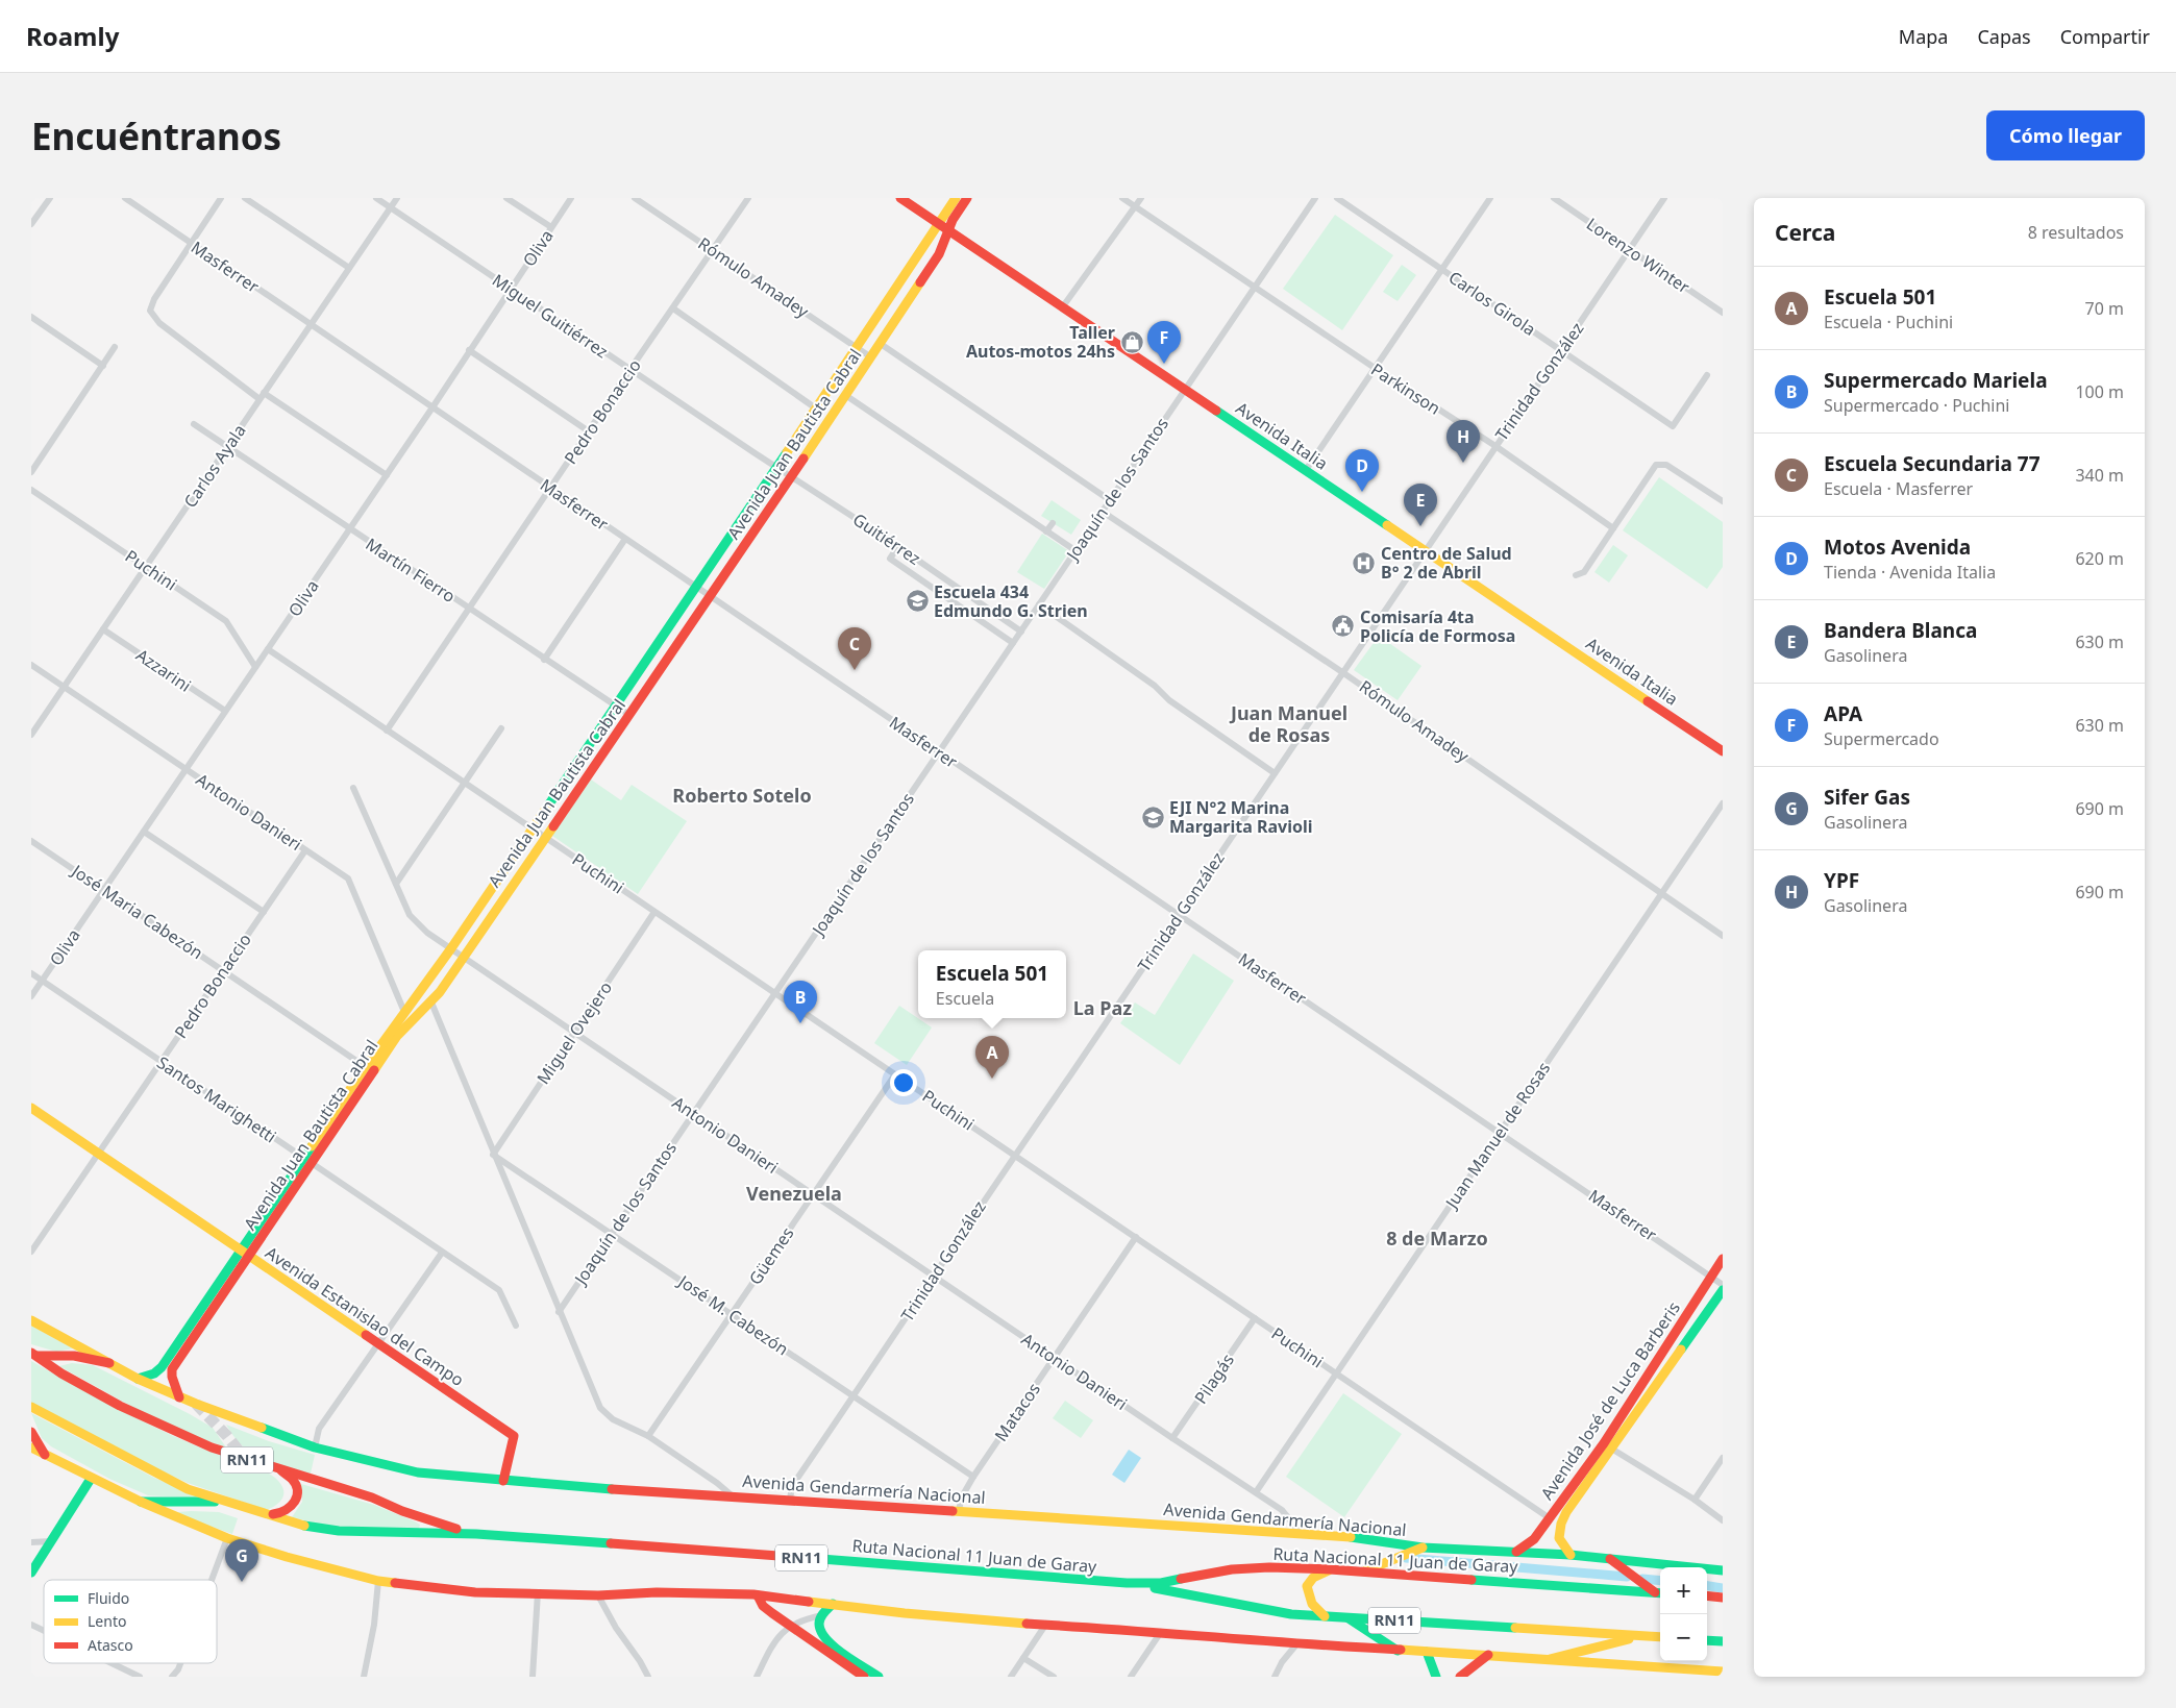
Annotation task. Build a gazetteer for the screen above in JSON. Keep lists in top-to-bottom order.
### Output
{
  "streets": {
    "main road": [
      "Avenida Italia",
      "Avenida Juan Bautista Cabral",
      "Avenida Estanislao del Campo",
      "Avenida José de Luca Barberis",
      "RN11",
      "Avenida Gendarmería Nacional",
      "Ruta Nacional 11 Juan de Garay"
    ],
    "street": [
      "Oliva",
      "Lorenzo Winter",
      "Masferrer",
      "Rómulo Amadey",
      "Carlos Girola",
      "Miguel Guitiérrez",
      "Trinidad González",
      "Parkinson",
      "Pedro Bonaccio",
      "Carlos Ayala",
      "Joaquín de los Santos",
      "Guitiérrez",
      "Puchini",
      "Martín Fierro",
      "Azzarini",
      "Antonio Danieri",
      "José Maria Cabezón",
      "Miguel Ovejero",
      "Santos Marighetti",
      "Juan Manuel de Rosas",
      "Güemes",
      "José M. Cabezón",
      "Pilagás",
      "Matacos"
    ]
  },
  "crossings": [
    ["Oliva", "Masferrer"],
    ["Oliva", "Miguel Guitiérrez"],
    ["Oliva", "Puchini"],
    ["Oliva", "Martín Fierro"],
    ["Oliva", "Azzarini"],
    ["Oliva", "Antonio Danieri"],
    ["Oliva", "José Maria Cabezón"],
    ["Oliva", "Santos Marighetti"],
    ["Lorenzo Winter", "Trinidad González"],
    ["Masferrer", "Trinidad González"],
    ["Masferrer", "Pedro Bonaccio"],
    ["Masferrer", "Avenida Juan Bautista Cabral"],
    ["Masferrer", "Carlos Ayala"],
    ["Masferrer", "Joaquín de los Santos"],
    ["Masferrer", "Juan Manuel de Rosas"],
    ["Masferrer", "Avenida José de Luca Barberis"],
    ["Rómulo Amadey", "Trinidad González"],
    ["Rómulo Amadey", "Pedro Bonaccio"],
    ["Rómulo Amadey", "Avenida Juan Bautista Cabral"],
    ["Rómulo Amadey", "Joaquín de los Santos"],
    ["Rómulo Amadey", "Juan Manuel de Rosas"],
    ["Carlos Girola", "Trinidad González"],
    ["Miguel Guitiérrez", "Pedro Bonaccio"],
    ["Miguel Guitiérrez", "Avenida Juan Bautista Cabral"],
    ["Miguel Guitiérrez", "Carlos Ayala"],
    ["Miguel Guitiérrez", "Guitiérrez"],
    ["Trinidad González", "Parkinson"],
    ["Trinidad González", "Avenida Italia"],
    ["Trinidad González", "Puchini"],
    ["Trinidad González", "Antonio Danieri"],
    ["Trinidad González", "José M. Cabezón"],
    ["Trinidad González", "Avenida Gendarmería Nacional"],
    ["Parkinson", "Joaquín de los Santos"],
    ["Pedro Bonaccio", "Puchini"],
    ["Pedro Bonaccio", "Martín Fierro"],
    ["Pedro Bonaccio", "Antonio Danieri"],
    ["Pedro Bonaccio", "José Maria Cabezón"],
    ["Pedro Bonaccio", "Santos Marighetti"],
    ["Pedro Bonaccio", "Avenida Estanislao del Campo"],
    ["Avenida Italia", "Avenida Juan Bautista Cabral"],
    ["Avenida Italia", "Joaquín de los Santos"],
    ["Avenida Juan Bautista Cabral", "Guitiérrez"],
    ["Avenida Juan Bautista Cabral", "Puchini"],
    ["Avenida Juan Bautista Cabral", "Martín Fierro"],
    ["Avenida Juan Bautista Cabral", "Antonio Danieri"],
    ["Avenida Juan Bautista Cabral", "José Maria Cabezón"],
    ["Avenida Juan Bautista Cabral", "Santos Marighetti"],
    ["Avenida Juan Bautista Cabral", "Avenida Estanislao del Campo"],
    ["Avenida Juan Bautista Cabral", "Avenida Gendarmería Nacional"],
    ["Carlos Ayala", "Puchini"],
    ["Carlos Ayala", "Martín Fierro"],
    ["Carlos Ayala", "Azzarini"],
    ["Carlos Ayala", "Antonio Danieri"],
    ["Joaquín de los Santos", "Guitiérrez"],
    ["Joaquín de los Santos", "Puchini"],
    ["Joaquín de los Santos", "Antonio Danieri"],
    ["Joaquín de los Santos", "José M. Cabezón"],
    ["Puchini", "Miguel Ovejero"],
    ["Puchini", "Juan Manuel de Rosas"],
    ["Puchini", "Güemes"],
    ["Puchini", "Pilagás"],
    ["Puchini", "Avenida José de Luca Barberis"],
    ["Puchini", "Matacos"],
    ["Antonio Danieri", "Miguel Ovejero"],
    ["Antonio Danieri", "Juan Manuel de Rosas"],
    ["Antonio Danieri", "Güemes"],
    ["Antonio Danieri", "Pilagás"],
    ["Antonio Danieri", "Matacos"],
    ["Antonio Danieri", "Avenida Gendarmería Nacional"],
    ["Miguel Ovejero", "José M. Cabezón"],
    ["Güemes", "José M. Cabezón"],
    ["José M. Cabezón", "Matacos"],
    ["Avenida Estanislao del Campo", "Avenida Gendarmería Nacional"],
    ["Avenida José de Luca Barberis", "Avenida Gendarmería Nacional"],
    ["Matacos", "Avenida Gendarmería Nacional"]
  ],
  "districts": [
    "Juan Manuel de Rosas",
    "Roberto Sotelo",
    "La Paz",
    "Venezuela",
    "8 de Marzo"
  ],
  "places": {
    "shop": ["Taller Autos-motos 24hs"],
    "hospital": ["Centro de Salud B° 2 de Abril"],
    "school or university": ["Escuela 434 Edmundo G. Strien", "EJI N°2 Marina Margarita Ravioli"],
    "public building": ["Comisaría 4ta Policía de Formosa"]
  },
  "legend": ["Fluido", "Lento", "Atasco"],
  "page": {
    "header": "Roamly",
    "nav": ["Mapa", "Capas", "Compartir"],
    "buttons": "Cómo llegar",
    "title": "Encuéntranos",
    "heading": ["Cerca", "8 resultados"],
    "list": [
      {
        "mark": "A",
        "name": "Escuela 501",
        "note": "Escuela · Puchini",
        "value": "70 m"
      },
      {
        "mark": "B",
        "name": "Supermercado Mariela",
        "note": "Supermercado · Puchini",
        "value": "100 m"
      },
      {
        "mark": "C",
        "name": "Escuela Secundaria 77",
        "note": "Escuela · Masferrer",
        "value": "340 m"
      },
      {
        "mark": "D",
        "name": "Motos Avenida",
        "note": "Tienda · Avenida Italia",
        "value": "620 m"
      },
      {
        "mark": "E",
        "name": "Bandera Blanca",
        "note": "Gasolinera",
        "value": "630 m"
      },
      {
        "mark": "F",
        "name": "APA",
        "note": "Supermercado",
        "value": "630 m"
      },
      {
        "mark": "G",
        "name": "Sifer Gas",
        "note": "Gasolinera",
        "value": "690 m"
      },
      {
        "mark": "H",
        "name": "YPF",
        "note": "Gasolinera",
        "value": "690 m"
      }
    ],
    "pins": [
      "F",
      "H",
      "D",
      "E",
      "C",
      "B",
      "A",
      "G"
    ],
    "popup": ["Escuela 501", "Escuela"],
    "map_buttons": ["+", "−"]
  }
}
